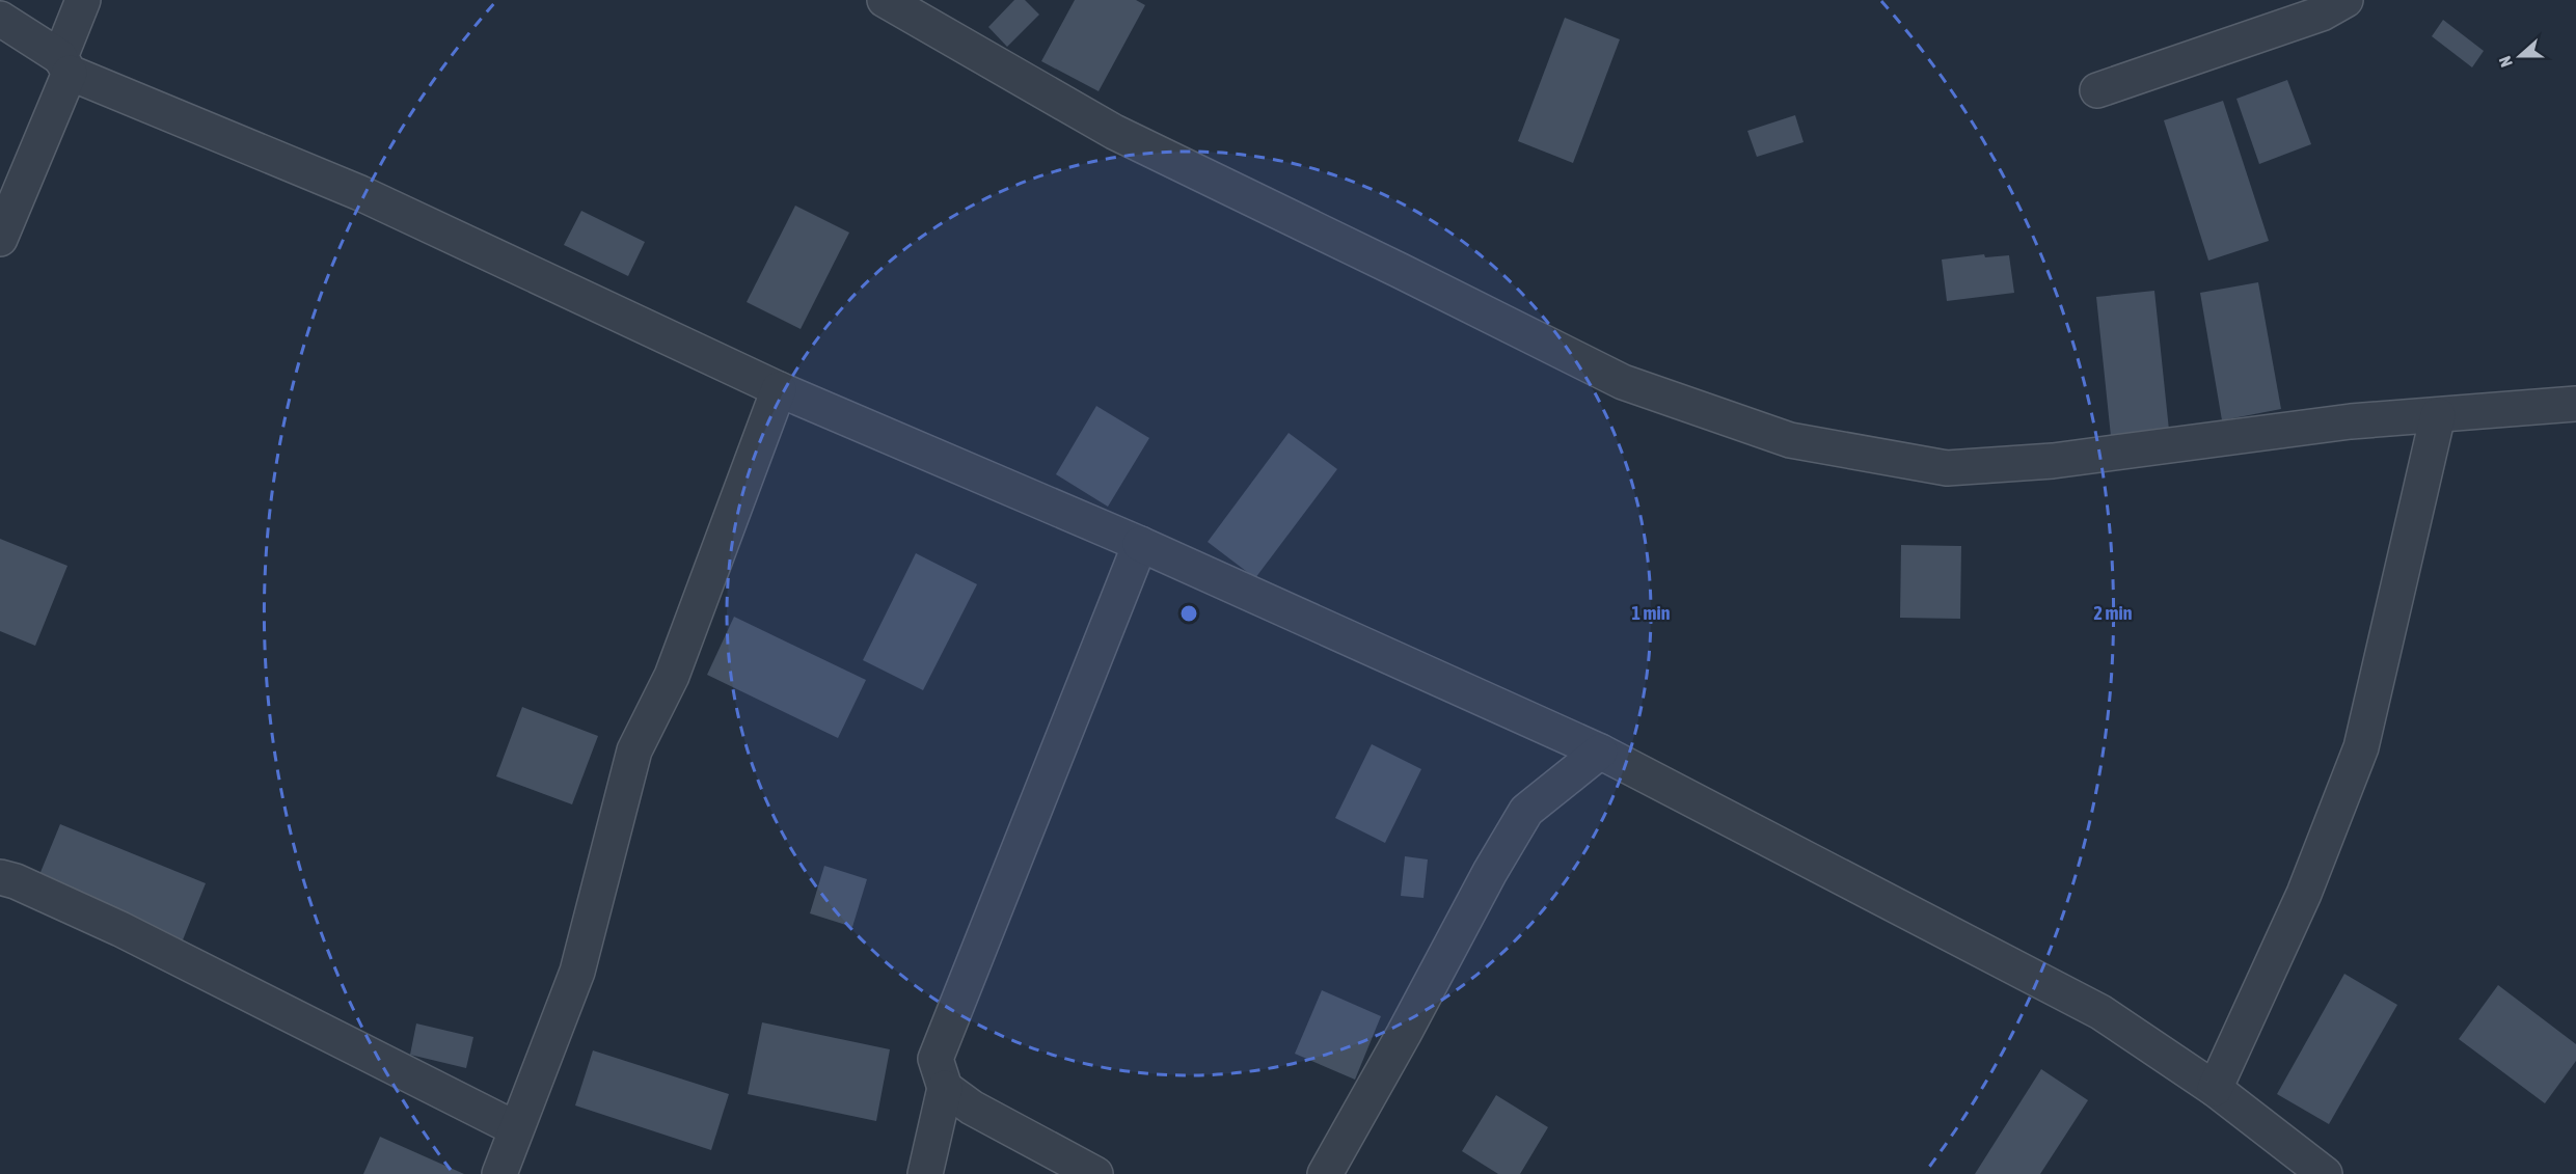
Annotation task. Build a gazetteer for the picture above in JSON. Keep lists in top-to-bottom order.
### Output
{
  "north": "left",
  "rings": ["1 min", "2 min"]
}
